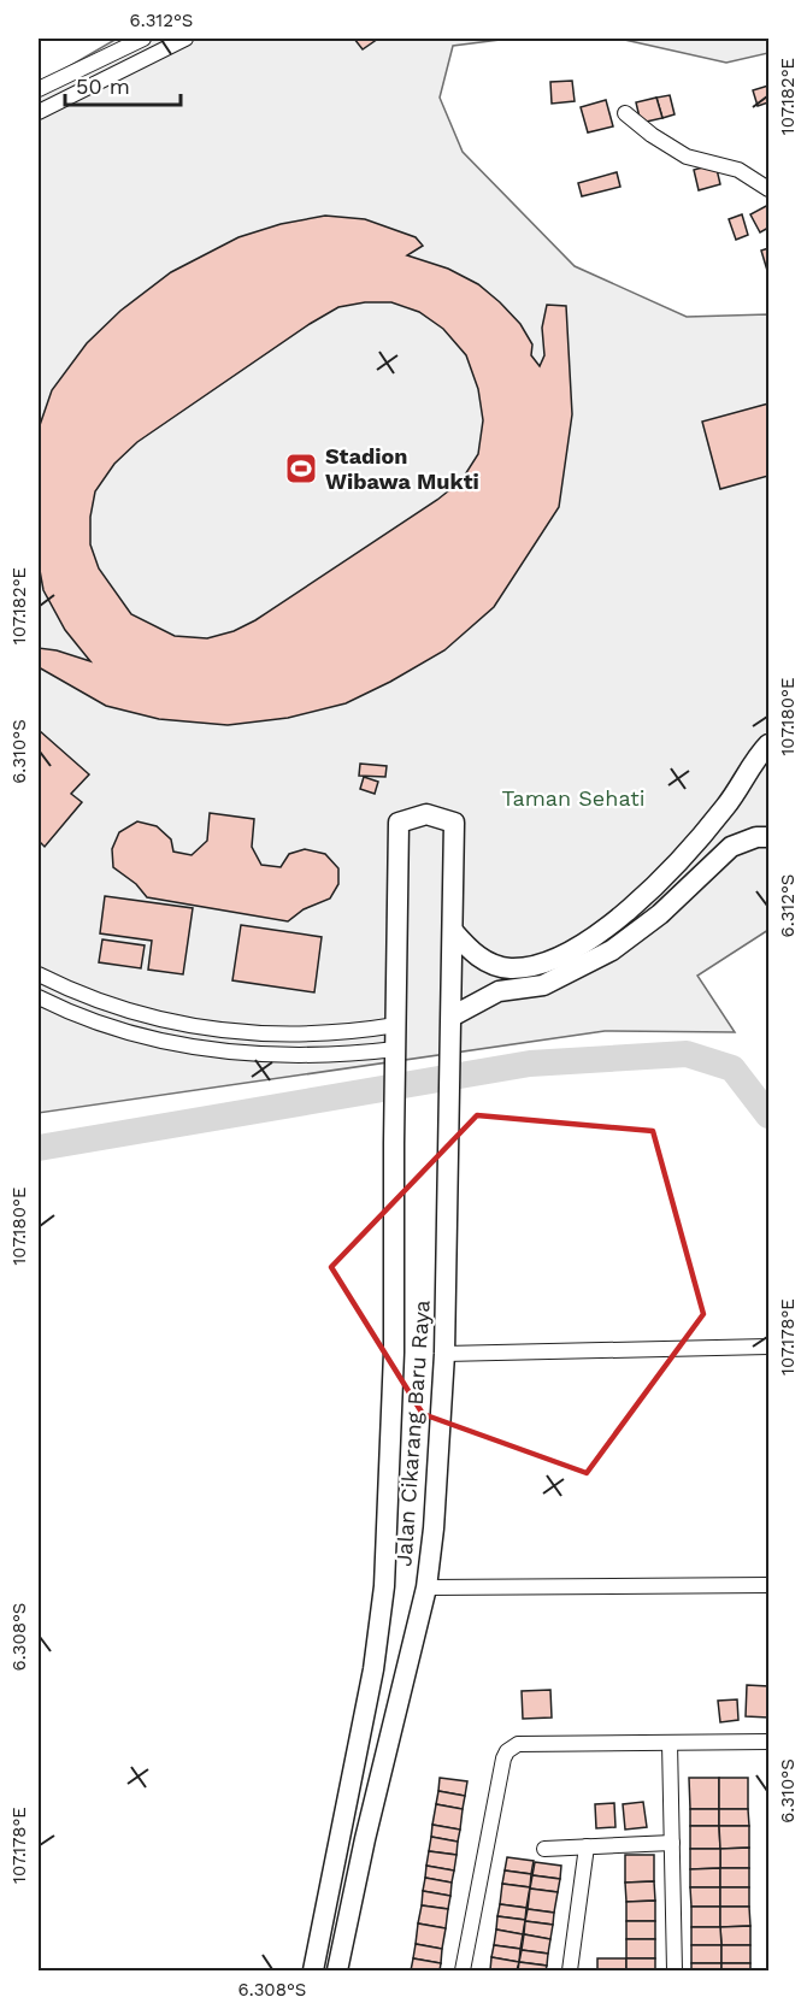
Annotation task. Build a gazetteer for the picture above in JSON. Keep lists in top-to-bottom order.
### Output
{
  "streets": {
    "main road": ["Jalan Cikarang Baru Raya"]
  },
  "parks": ["Taman Sehati"],
  "places": {
    "sports": ["Stadion Wibawa Mukti"]
  },
  "scale_bar": "50 m",
  "coordinates": [
    "6.312°S",
    "107.182°E",
    "107.180°E",
    "6.310°S",
    "107.178°E",
    "6.308°S"
  ]
}
